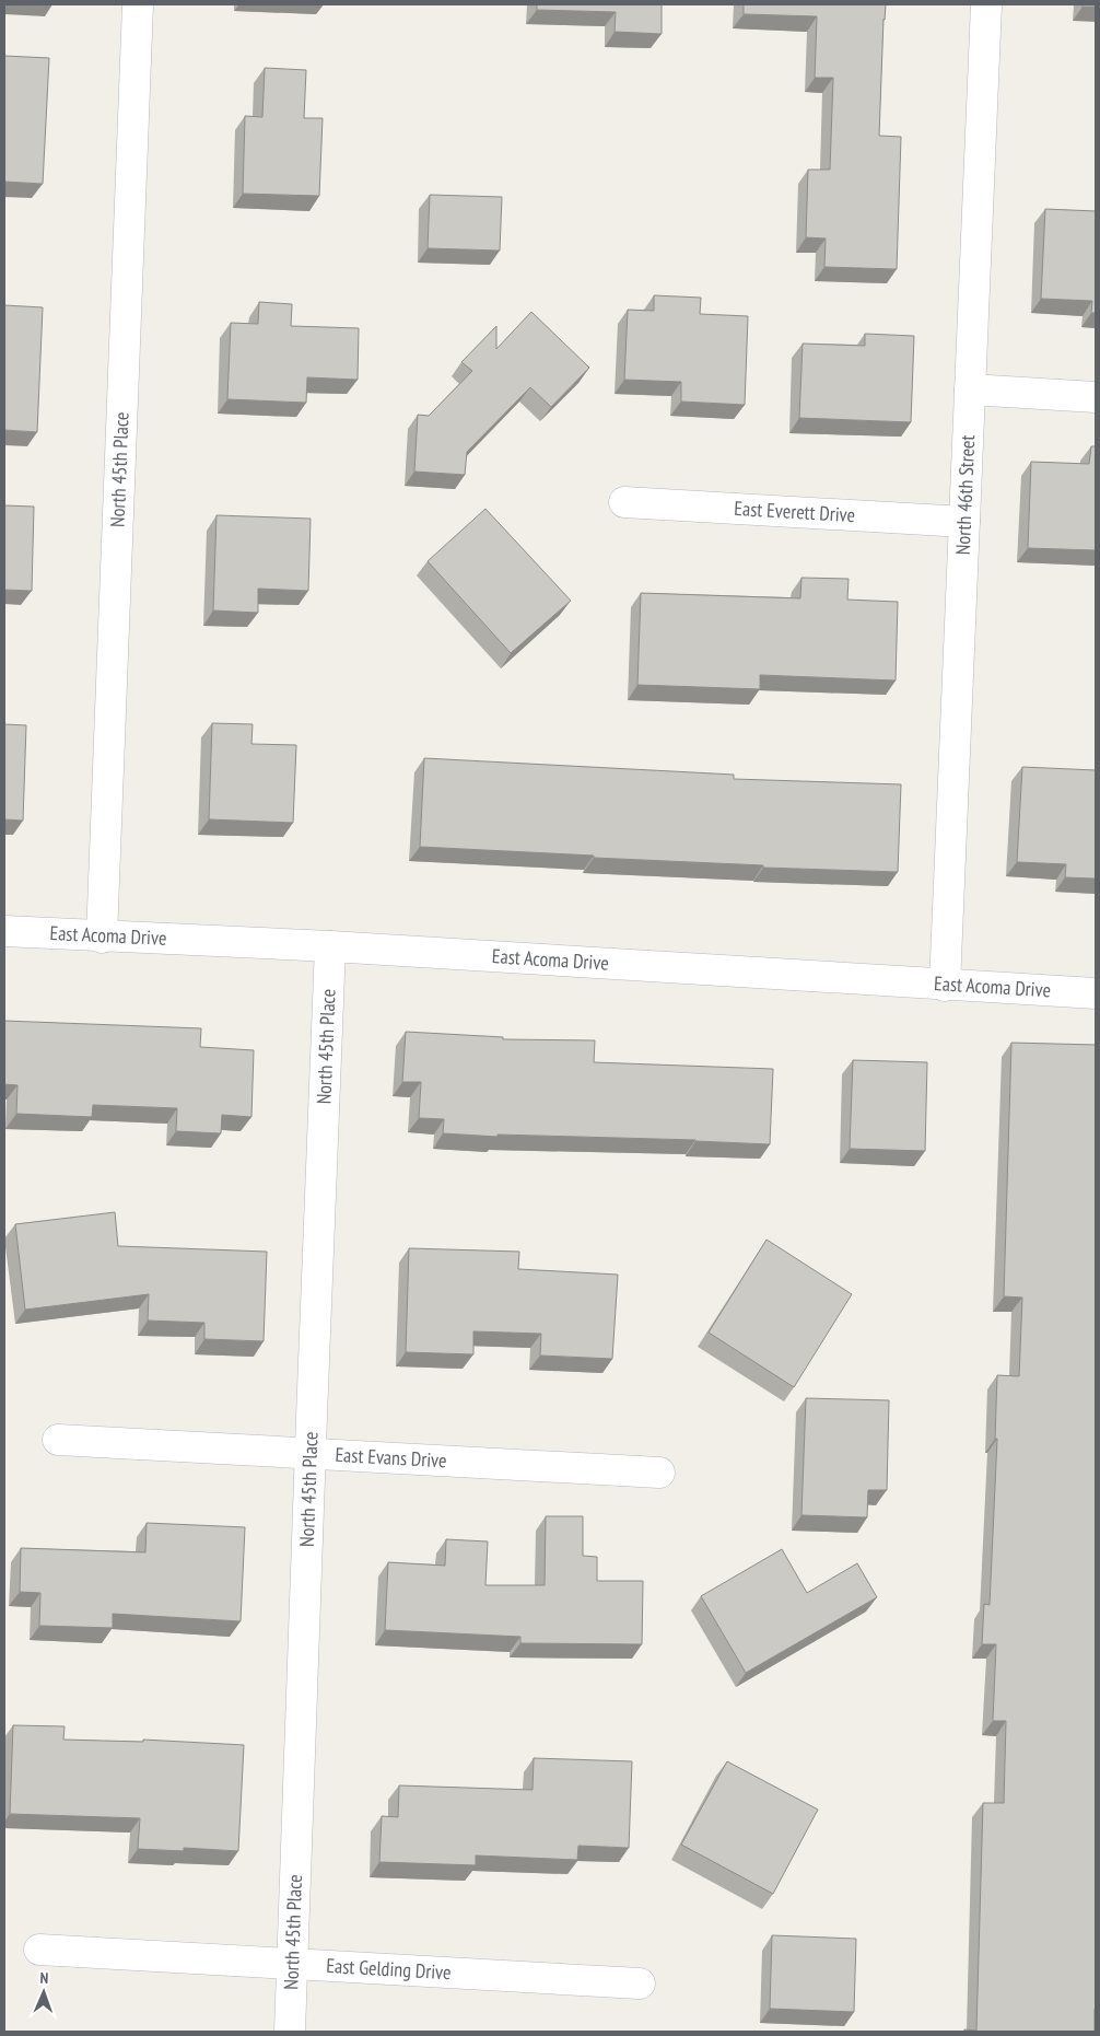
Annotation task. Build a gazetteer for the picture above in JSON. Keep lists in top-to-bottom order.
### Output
{
  "streets": {
    "street": [
      "North 45th Place",
      "North 46th Street",
      "East Everett Drive",
      "East Acoma Drive",
      "East Evans Drive",
      "East Gelding Drive"
    ]
  },
  "crossings": [
    ["North 45th Place", "East Acoma Drive"],
    ["North 45th Place", "East Evans Drive"],
    ["North 45th Place", "East Gelding Drive"],
    ["North 46th Street", "East Everett Drive"],
    ["North 46th Street", "East Acoma Drive"]
  ],
  "north": "top"
}
